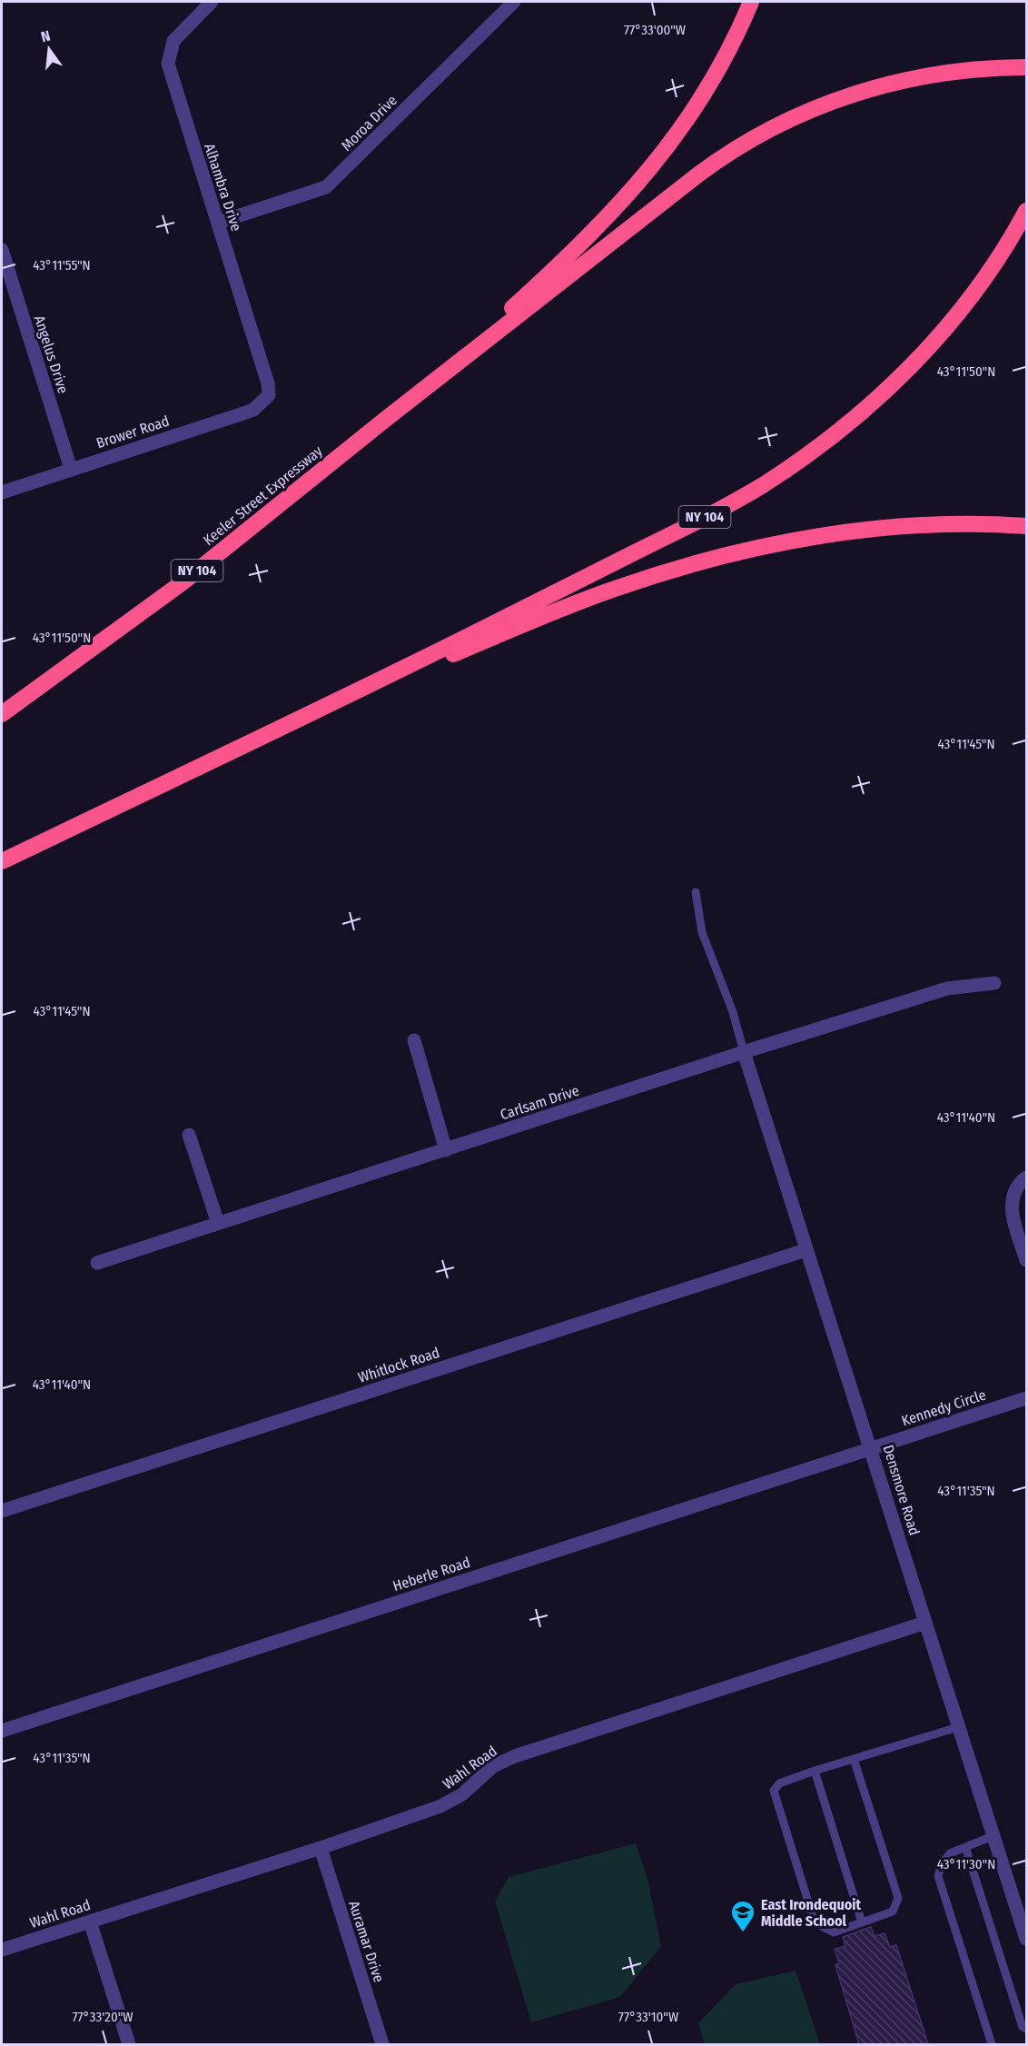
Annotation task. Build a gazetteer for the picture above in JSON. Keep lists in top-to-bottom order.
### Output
{
  "streets": {
    "highway": ["Keeler Street Expressway", "NY 104"],
    "street": [
      "Moroa Drive",
      "Alhambra Drive",
      "Angelus Drive",
      "Brower Road",
      "Carlsam Drive",
      "Whitlock Road",
      "Kennedy Circle",
      "Densmore Road",
      "Heberle Road",
      "Wahl Road",
      "Auramar Drive"
    ]
  },
  "crossings": [
    ["Moroa Drive", "Alhambra Drive"],
    ["Alhambra Drive", "Brower Road"],
    ["Angelus Drive", "Brower Road"],
    ["Keeler Street Expressway", "NY 104"],
    ["Carlsam Drive", "Densmore Road"],
    ["Whitlock Road", "Densmore Road"],
    ["Kennedy Circle", "Densmore Road"],
    ["Kennedy Circle", "Heberle Road"],
    ["Densmore Road", "Heberle Road"],
    ["Densmore Road", "Wahl Road"],
    ["Wahl Road", "Auramar Drive"]
  ],
  "places": {
    "school or university": ["East Irondequoit Middle School"]
  },
  "north": "top",
  "coordinates": [
    "77°33'00\"W",
    "43°11'55\"N",
    "43°11'50\"N",
    "43°11'45\"N",
    "43°11'40\"N",
    "43°11'35\"N",
    "43°11'30\"N",
    "77°33'20\"W",
    "77°33'10\"W"
  ]
}
